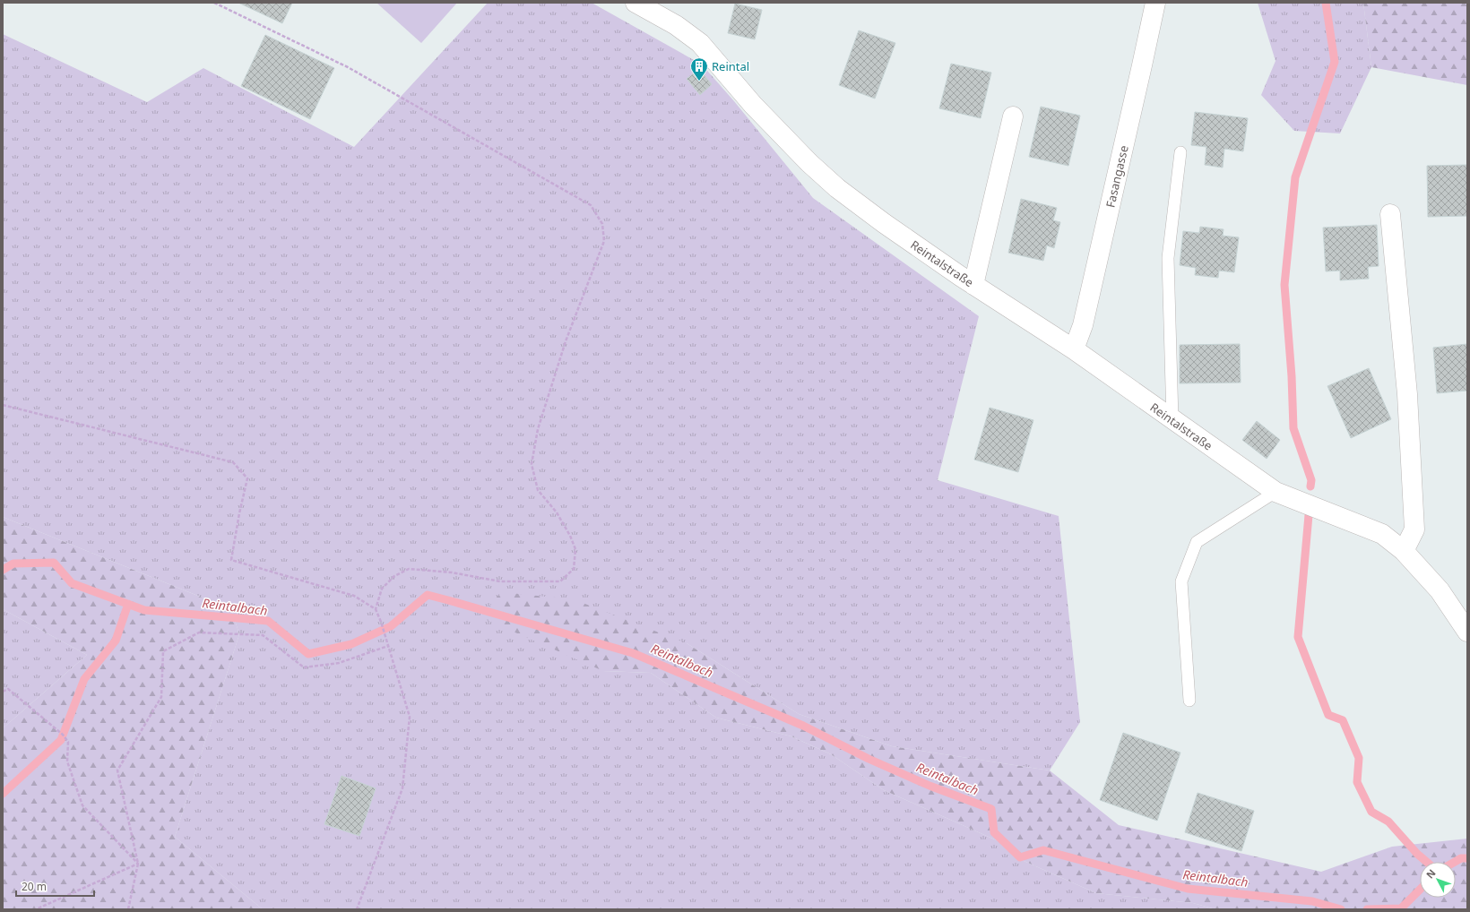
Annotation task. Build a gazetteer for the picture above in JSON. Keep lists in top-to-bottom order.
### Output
{
  "streets": {
    "street": ["Fasangasse", "Reintalstraße"]
  },
  "crossings": [
    ["Fasangasse", "Reintalstraße"]
  ],
  "water": ["Reintalbach"],
  "places": {
    "building": ["Reintal"]
  },
  "scale_bar": "20 m",
  "north": "top left"
}
